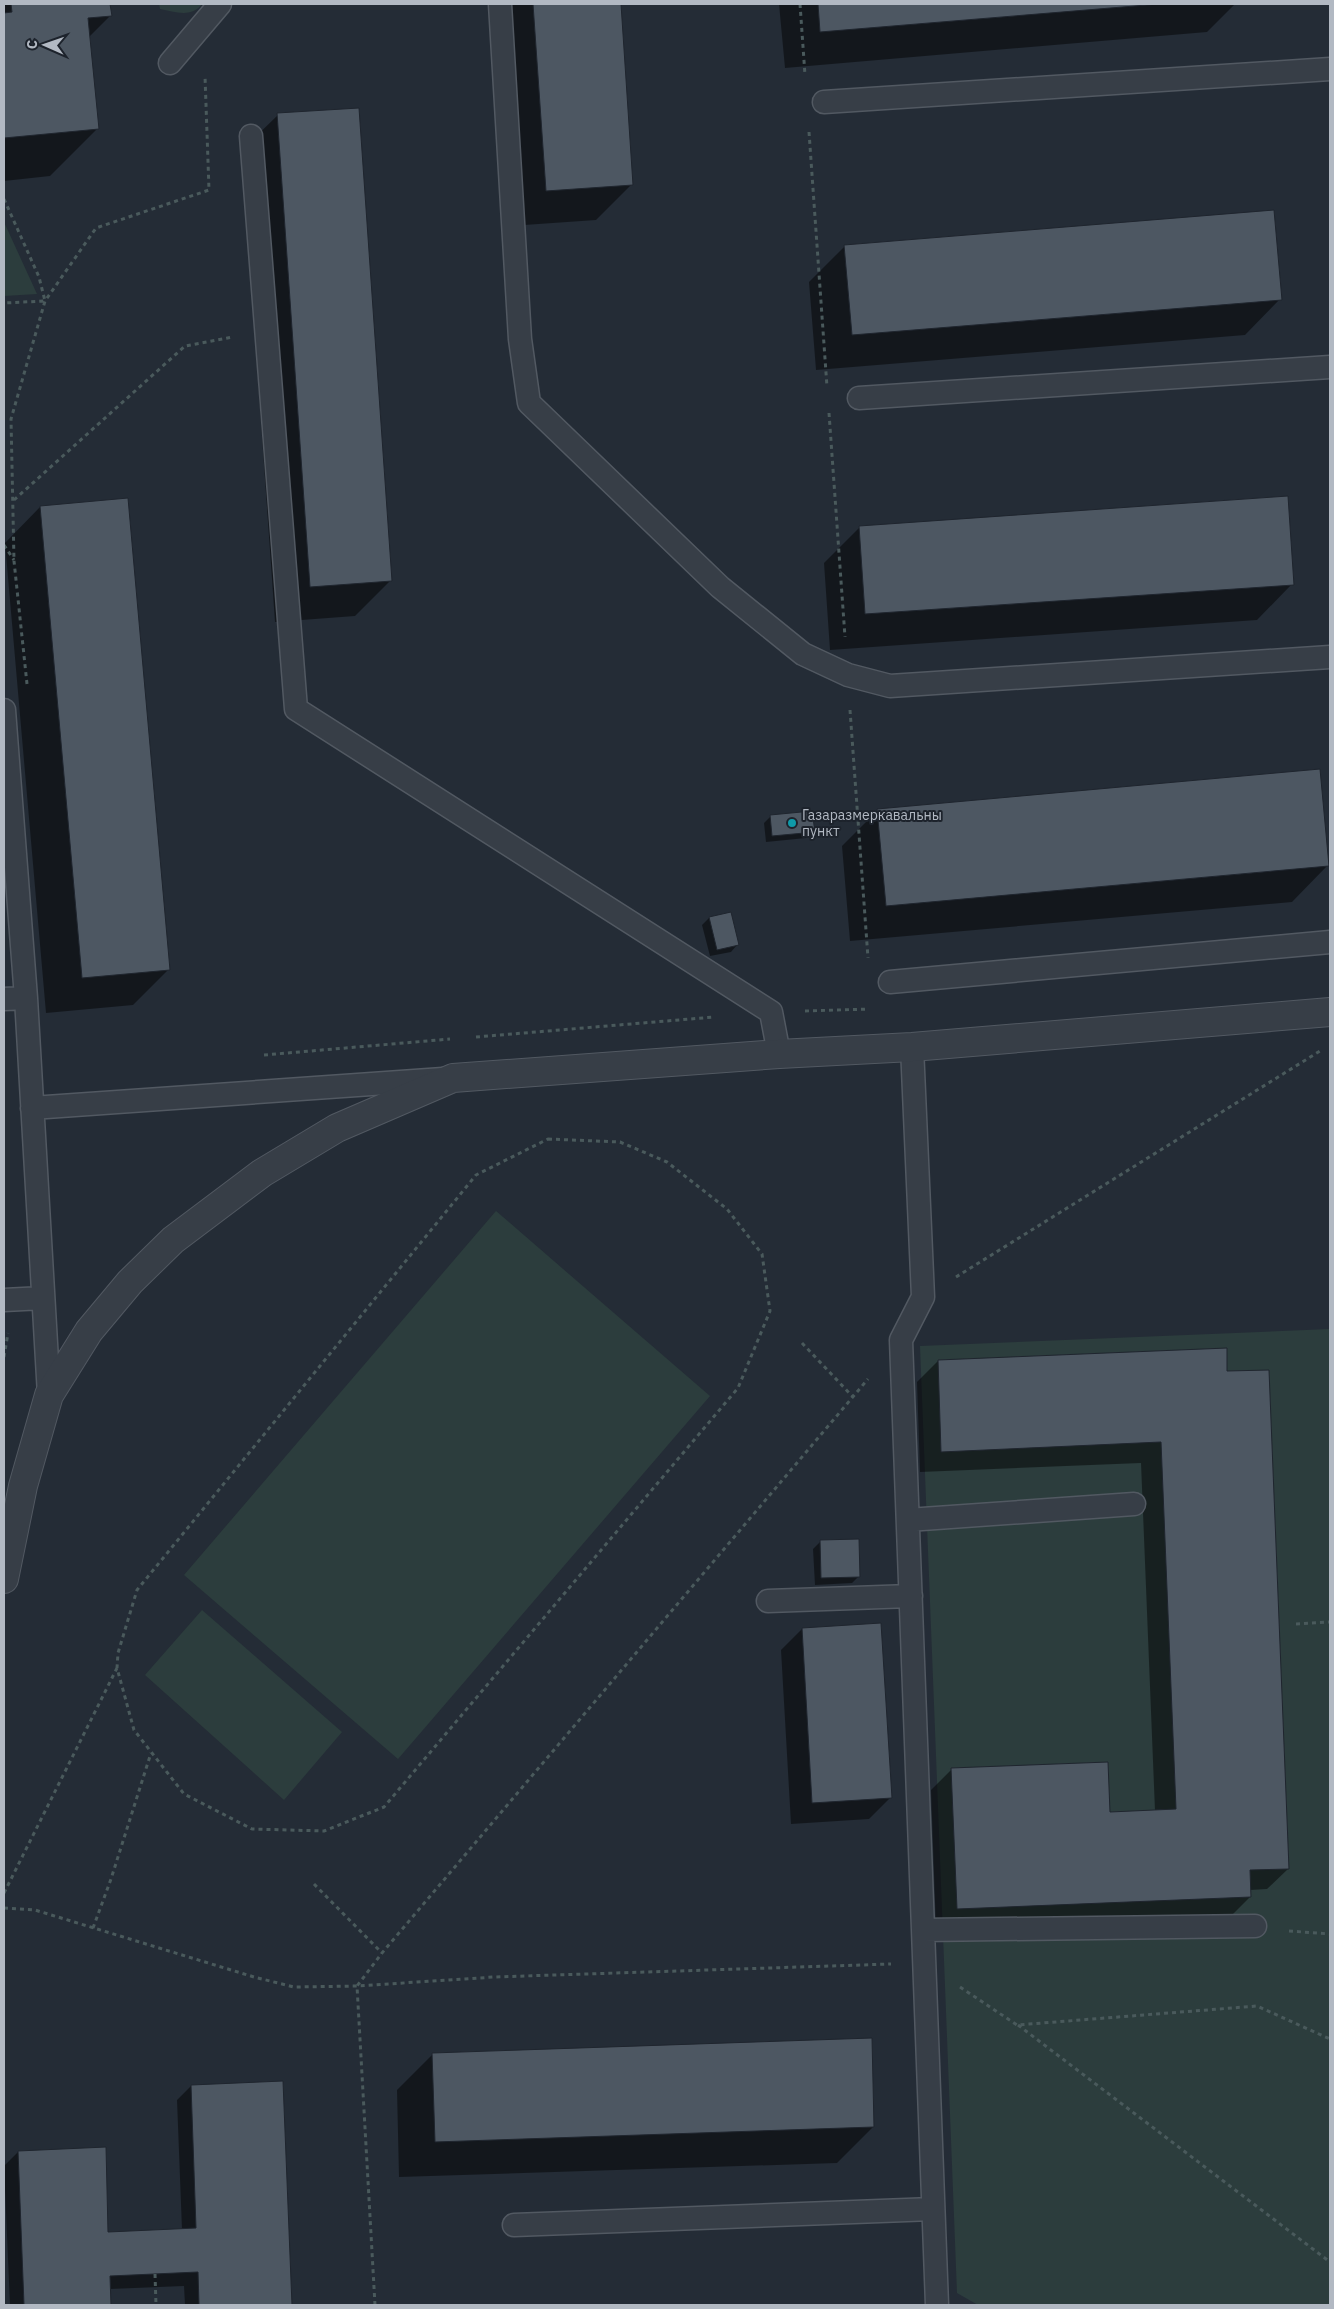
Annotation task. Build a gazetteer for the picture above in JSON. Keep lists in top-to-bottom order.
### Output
{
  "places": ["Газаразмеркавальны пункт"],
  "north": "left"
}
